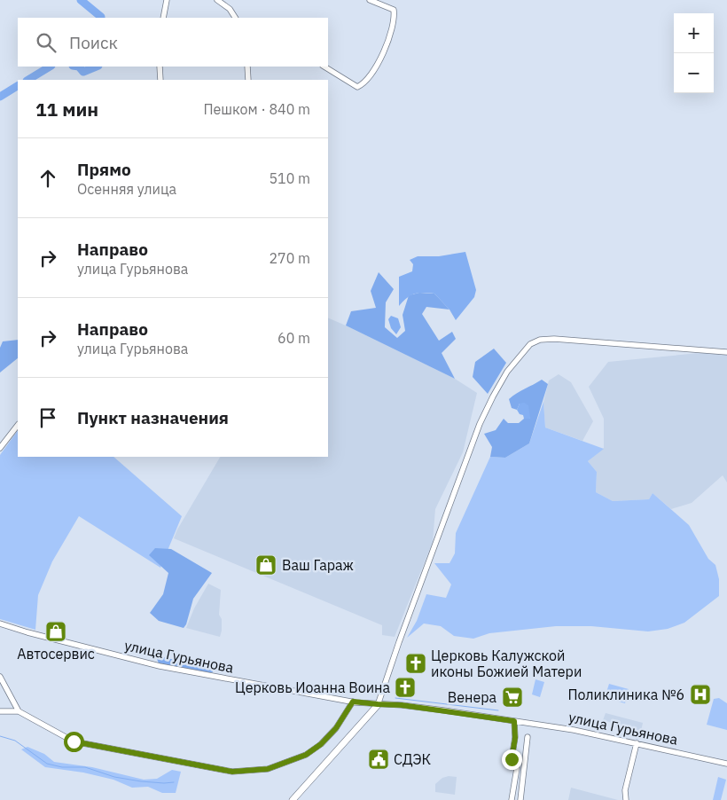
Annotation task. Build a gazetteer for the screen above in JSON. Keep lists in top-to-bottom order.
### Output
{
  "streets": {
    "street": ["улица Гурьянова"]
  },
  "places": {
    "shop": ["Ваш Гараж", "Автосервис"],
    "church": ["Церковь Калужской иконы Божией Матери", "Церковь Иоанна Воина"],
    "hospital": ["Поликлиника №6"],
    "supermarket": ["Венера"],
    "public building": ["СДЭК"]
  },
  "page": {
    "map_buttons": ["+", "−"],
    "search": "Поиск",
    "heading": ["11 мин", "Пешком · 840 m"],
    "list": [
      ["Прямо", "Осенняя улица", "510 m"],
      ["Направо", "улица Гурьянова", "270 m"],
      ["Направо", "улица Гурьянова", "60 m"],
      "Пункт назначения"
    ]
  }
}
